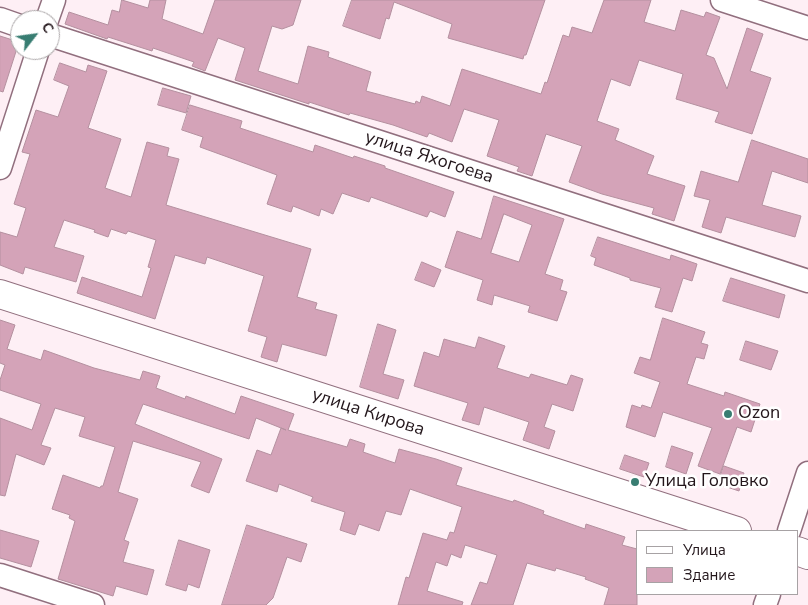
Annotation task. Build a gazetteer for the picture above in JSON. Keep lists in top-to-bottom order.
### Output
{
  "streets": {
    "main road": ["улица Кирова"],
    "street": ["улица Яхогоева"]
  },
  "places": ["Ozon", "Улица Головко"],
  "legend": ["Улица", "Здание"],
  "north": "top right"
}
